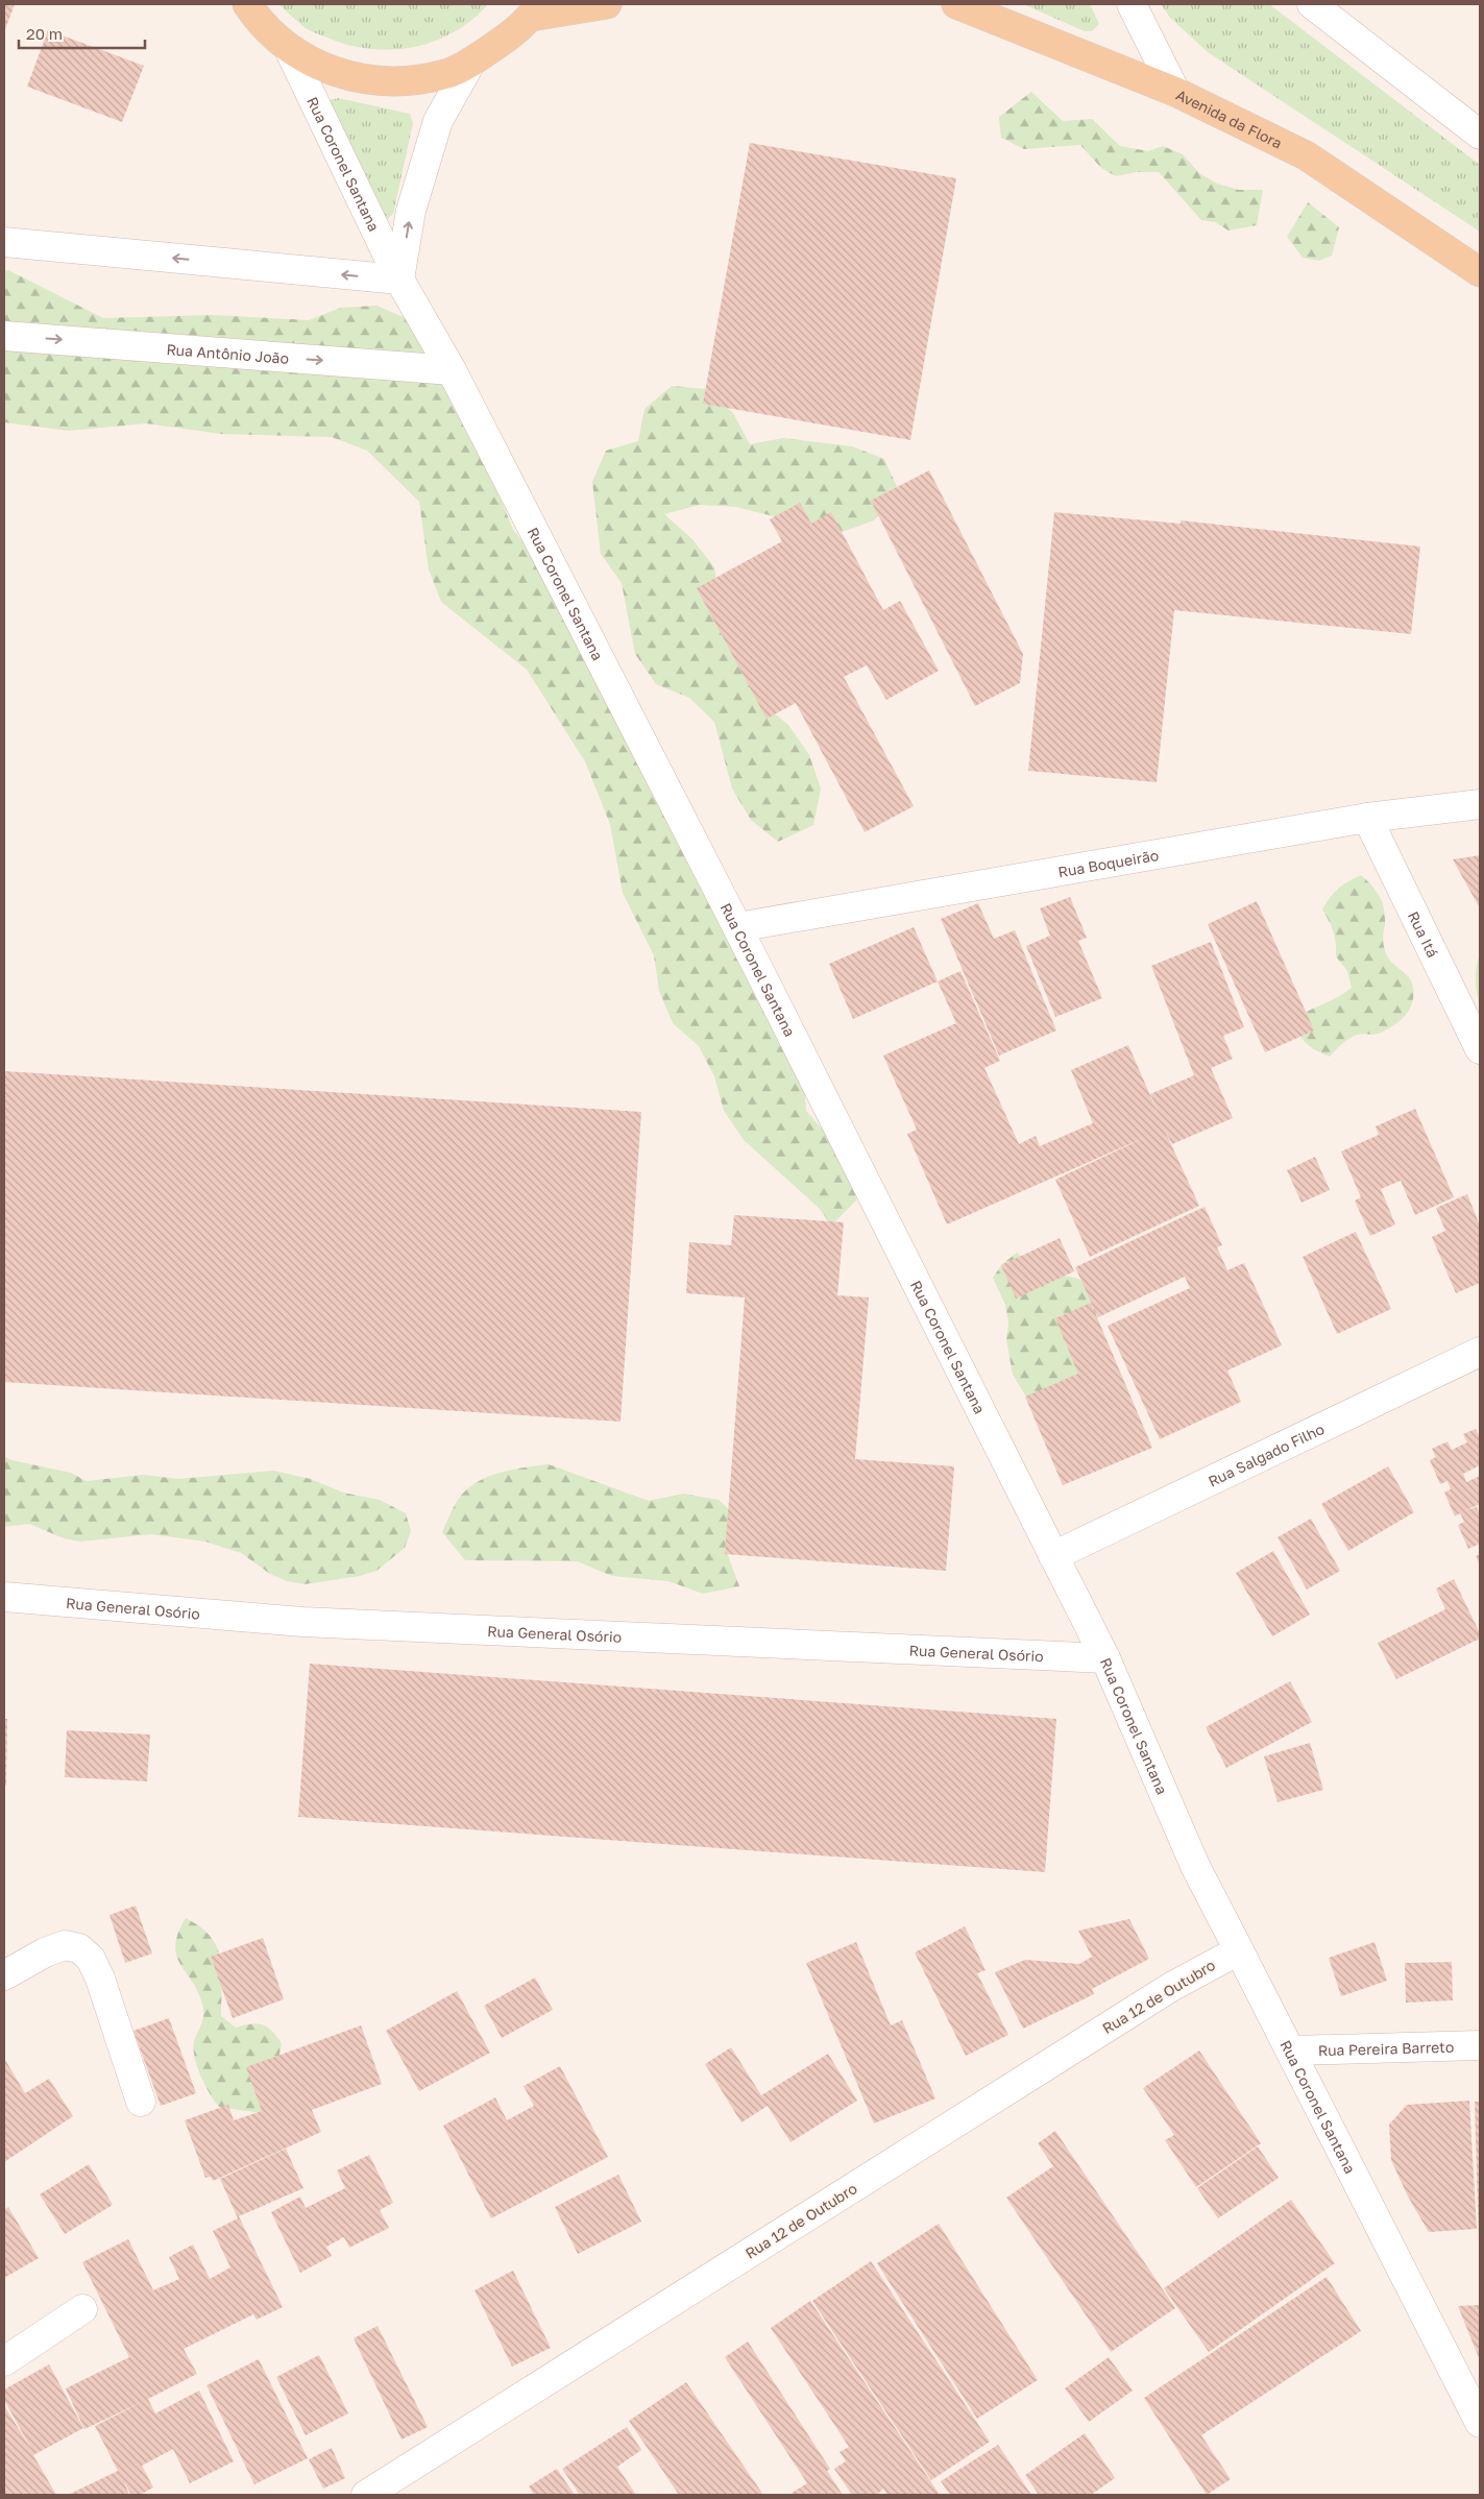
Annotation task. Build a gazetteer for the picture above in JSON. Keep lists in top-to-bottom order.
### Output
{
  "streets": {
    "main road": [
      "Avenida da Flora",
      "Rua Coronel Santana",
      "Rua Antônio João",
      "Rua Boqueirão",
      "Rua Itá",
      "Rua Salgado Filho",
      "Rua General Osório",
      "Rua 12 de Outubro",
      "Rua Pereira Barreto"
    ]
  },
  "crossings": [
    ["Rua Coronel Santana", "Rua Antônio João"],
    ["Rua Coronel Santana", "Rua Boqueirão"],
    ["Rua Coronel Santana", "Rua Salgado Filho"],
    ["Rua Coronel Santana", "Rua General Osório"],
    ["Rua Coronel Santana", "Rua 12 de Outubro"],
    ["Rua Coronel Santana", "Rua Pereira Barreto"],
    ["Rua Boqueirão", "Rua Itá"]
  ],
  "scale_bar": "20 m"
}
